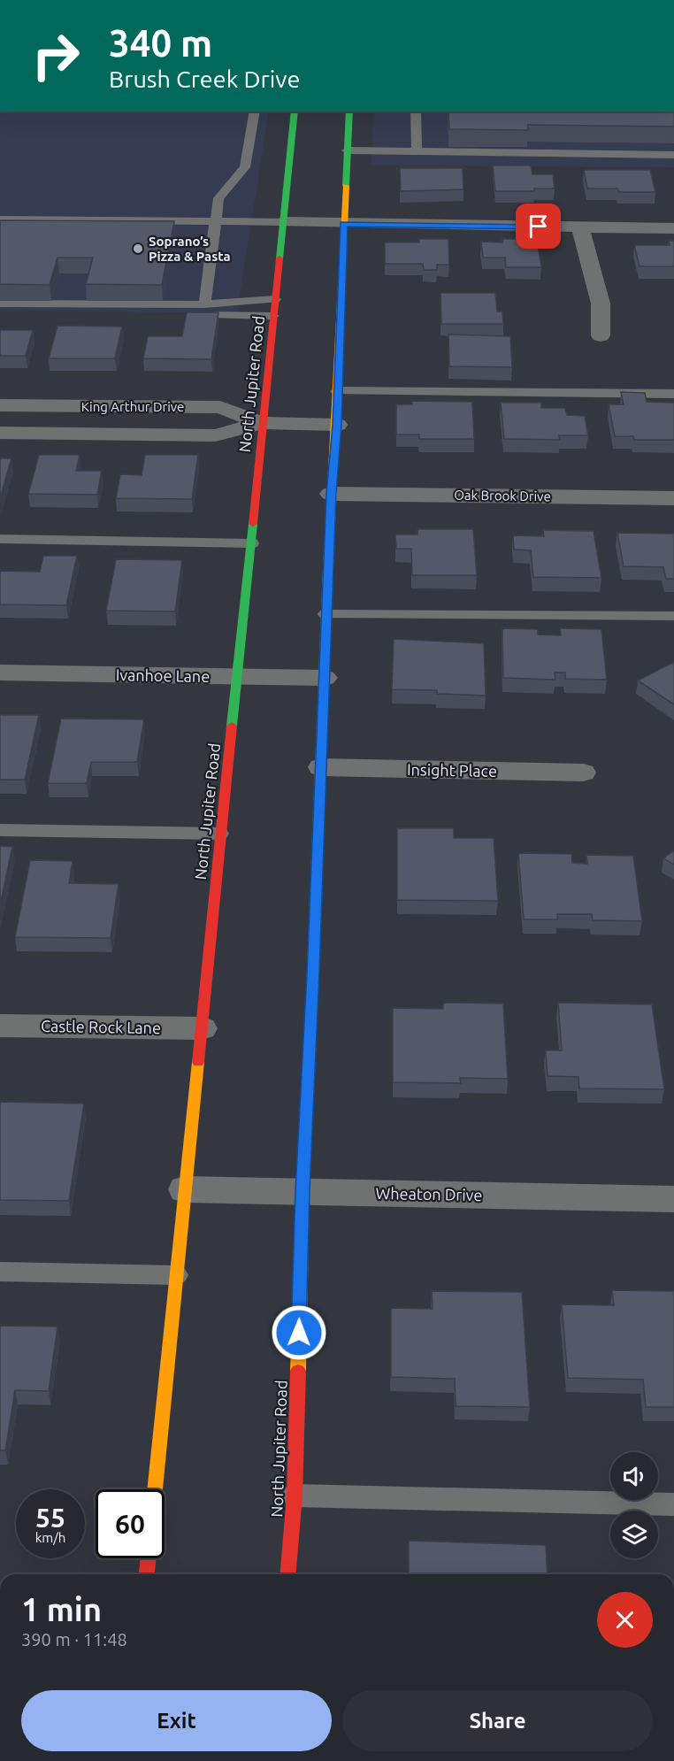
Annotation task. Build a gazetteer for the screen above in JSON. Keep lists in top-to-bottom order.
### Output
{
  "streets": {
    "main road": ["North Jupiter Road"],
    "street": [
      "King Arthur Drive",
      "Oak Brook Drive",
      "Ivanhoe Lane",
      "Insight Place",
      "Castle Rock Lane",
      "Wheaton Drive"
    ]
  },
  "crossings": [
    ["North Jupiter Road", "King Arthur Drive"],
    ["North Jupiter Road", "Oak Brook Drive"],
    ["North Jupiter Road", "Ivanhoe Lane"],
    ["North Jupiter Road", "Insight Place"],
    ["North Jupiter Road", "Castle Rock Lane"],
    ["North Jupiter Road", "Wheaton Drive"]
  ],
  "places": ["Soprano’s Pizza & Pasta"],
  "page": {
    "turn": ["340 m", "Brush Creek Drive"],
    "speed": "55 km/h",
    "limit": "60",
    "heading": ["1 min", "390 m · 11:48"],
    "buttons": ["Exit", "Share"]
  }
}
